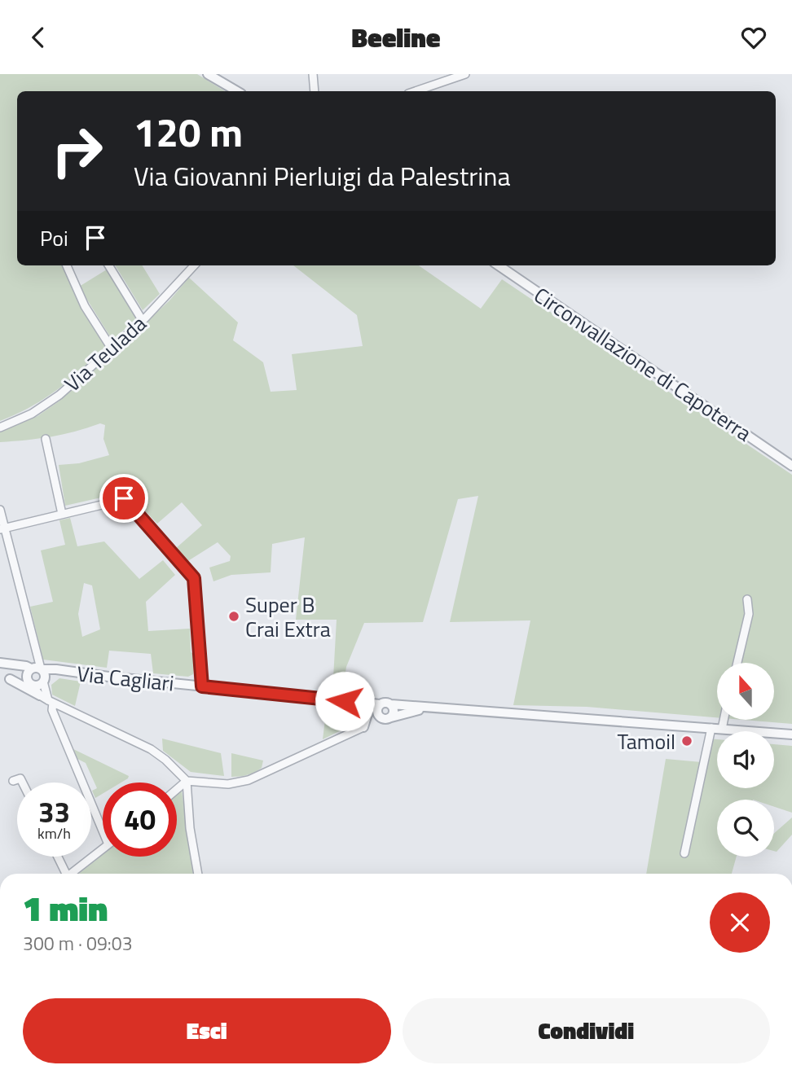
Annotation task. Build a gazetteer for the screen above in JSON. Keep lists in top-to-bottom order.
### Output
{
  "streets": {
    "street": ["Via Teulada", "Circonvallazione di Capoterra", "Via Cagliari"]
  },
  "places": ["Super B Crai Extra", "Tamoil"],
  "north": "top",
  "page": {
    "header": "Beeline",
    "turn": ["120 m", "Via Giovanni Pierluigi da Palestrina"],
    "then": "Poi",
    "speed": "33 km/h",
    "limit": "40",
    "heading": ["1 min", "300 m · 09:03"],
    "buttons": ["Esci", "Condividi"]
  }
}
